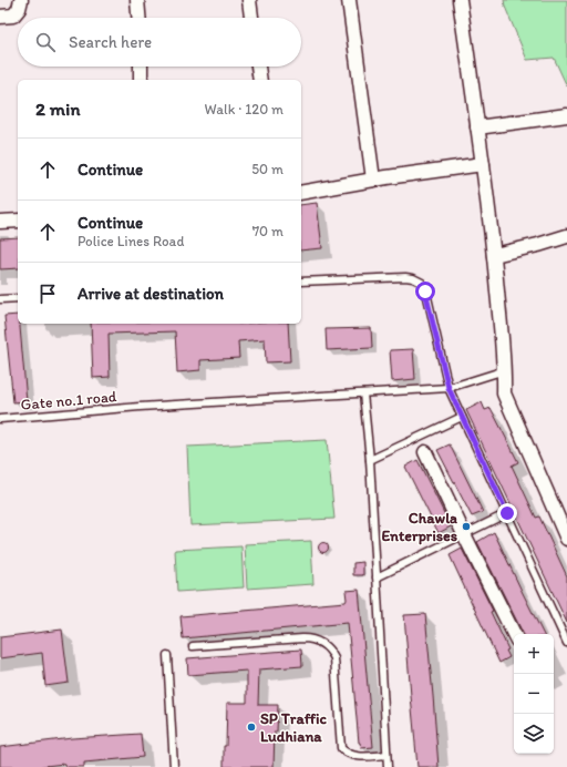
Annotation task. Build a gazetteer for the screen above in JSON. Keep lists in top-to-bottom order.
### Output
{
  "streets": {
    "lane": ["Gate no.1 road"]
  },
  "places": ["Chawla Enterprises", "SP Traffic Ludhiana"],
  "page": {
    "search": "Search here",
    "heading": ["2 min", "Walk · 120 m"],
    "list": [
      ["Continue", "50 m"],
      ["Continue", "Police Lines Road", "70 m"],
      "Arrive at destination"
    ],
    "map_buttons": ["+", "−"]
  }
}
